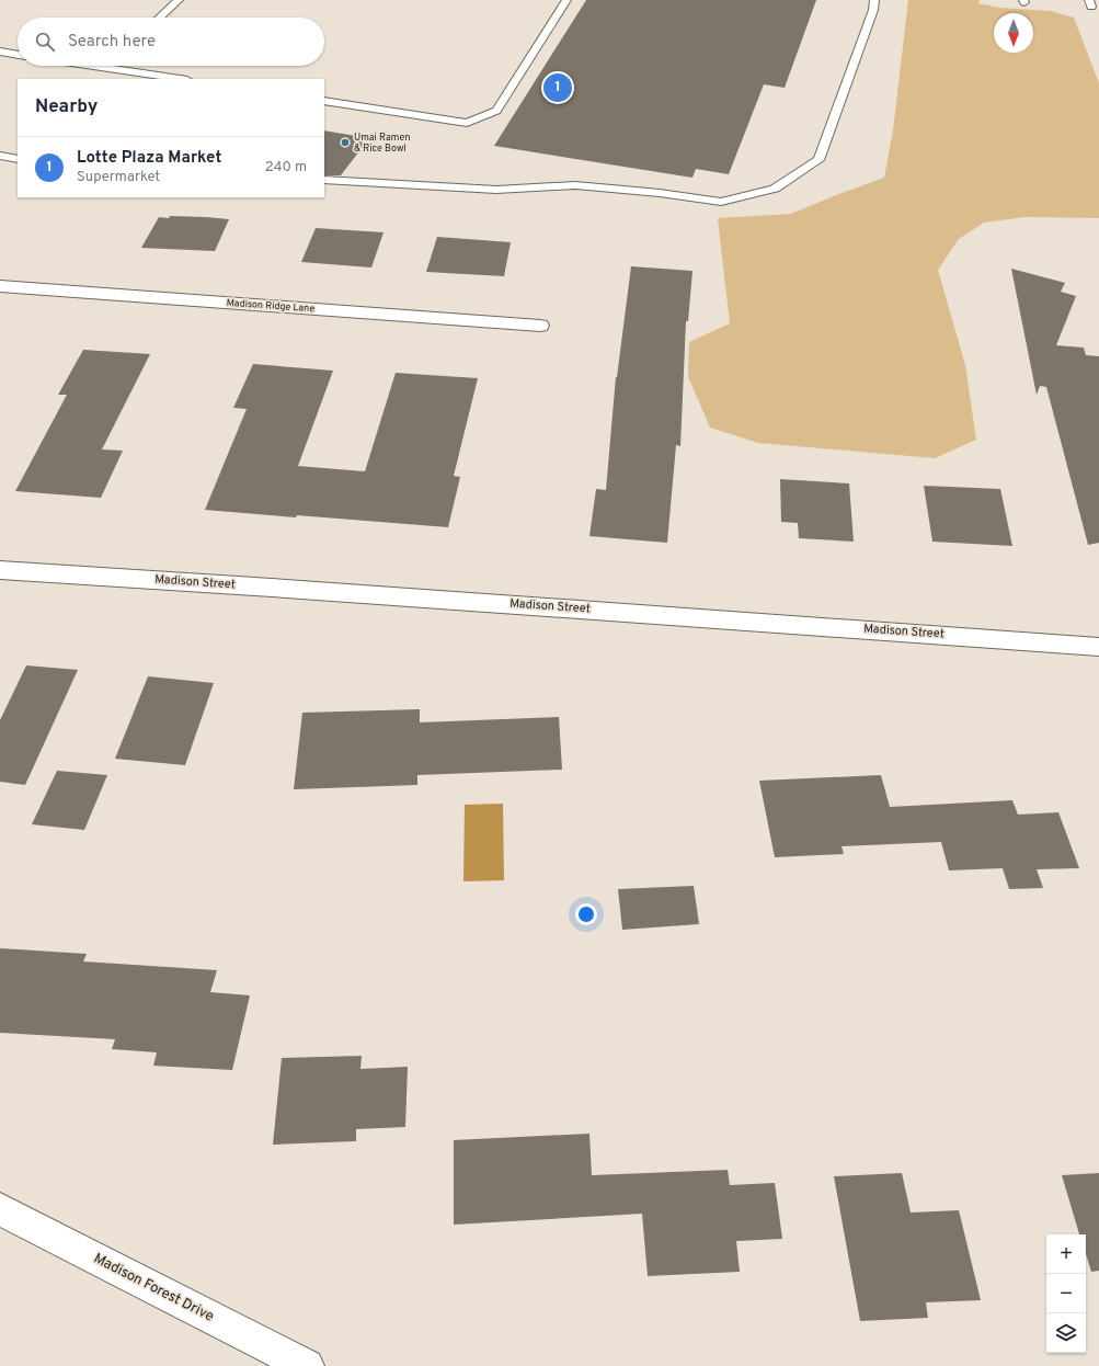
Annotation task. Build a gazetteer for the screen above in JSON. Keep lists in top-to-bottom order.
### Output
{
  "streets": {
    "street": ["Madison Ridge Lane", "Madison Street", "Madison Forest Drive"]
  },
  "places": ["Umai Ramen & Rice Bowl"],
  "north": "bottom",
  "page": {
    "search": "Search here",
    "pins": "1",
    "heading": "Nearby",
    "list": [
      {
        "mark": "1",
        "name": "Lotte Plaza Market",
        "note": "Supermarket",
        "value": "240 m"
      }
    ],
    "map_buttons": ["+", "−"]
  }
}
